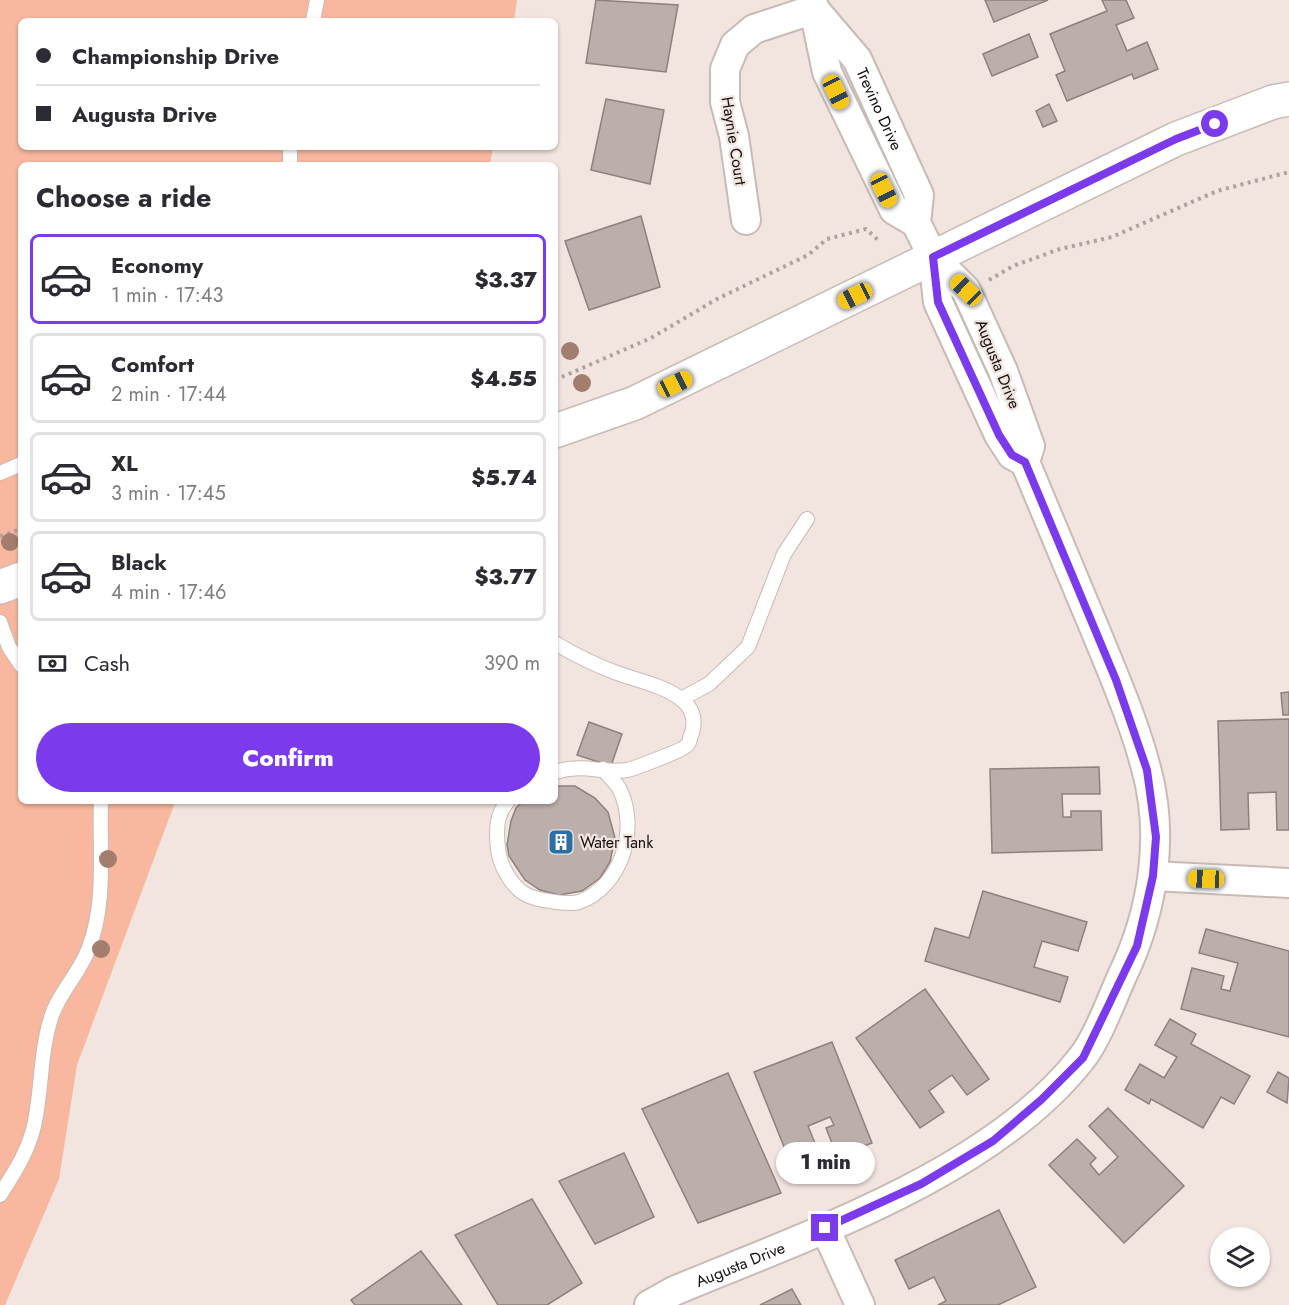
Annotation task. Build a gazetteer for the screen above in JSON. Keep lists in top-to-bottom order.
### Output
{
  "streets": {
    "street": ["Trevino Drive", "Haynie Court", "Augusta Drive"]
  },
  "crossings": [
    ["Trevino Drive", "Haynie Court"],
    ["Trevino Drive", "Augusta Drive"]
  ],
  "places": {
    "building": ["Water Tank"]
  },
  "page": {
    "banner": ["Championship Drive", "Augusta Drive"],
    "heading": "Choose a ride",
    "list": [
      {
        "name": "Economy",
        "note": "1 min · 17:43",
        "value": "$3.37"
      },
      {
        "name": "Comfort",
        "note": "2 min · 17:44",
        "value": "$4.55"
      },
      {
        "name": "XL",
        "note": "3 min · 17:45",
        "value": "$5.74"
      },
      {
        "name": "Black",
        "note": "4 min · 17:46",
        "value": "$3.77"
      }
    ],
    "pay": ["Cash", "390 m"],
    "buttons": "Confirm",
    "bubble": "1 min"
  }
}
